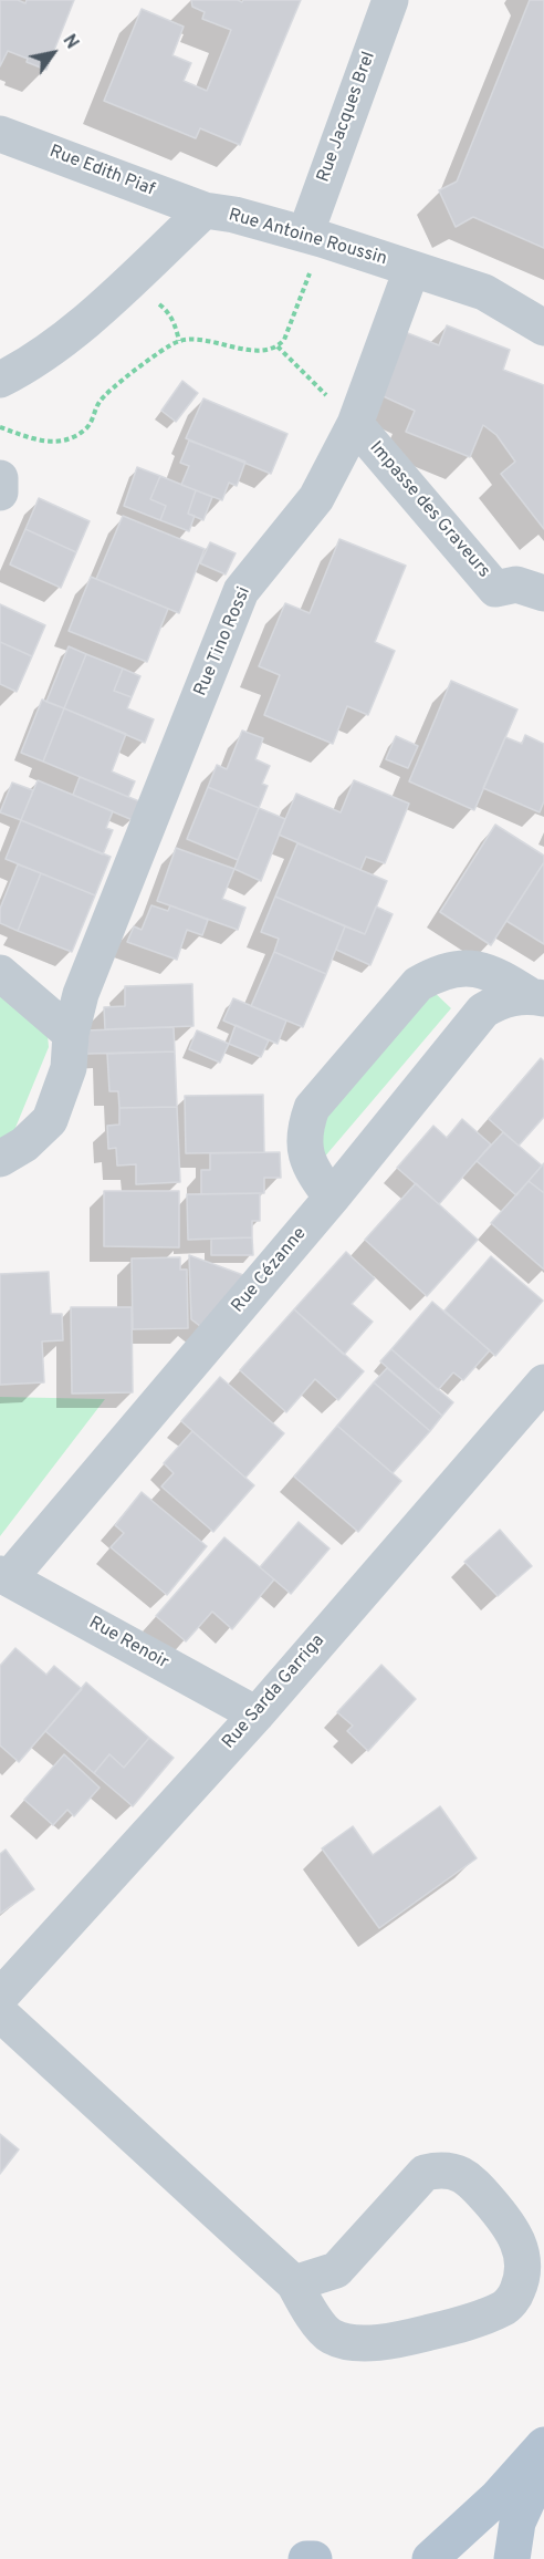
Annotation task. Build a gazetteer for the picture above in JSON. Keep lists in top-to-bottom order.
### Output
{
  "streets": {
    "street": [
      "Rue Jacques Brel",
      "Rue Edith Piaf",
      "Rue Antoine Roussin",
      "Impasse des Graveurs",
      "Rue Tino Rossi",
      "Rue Cézanne",
      "Rue Renoir",
      "Rue Sarda Garriga"
    ]
  },
  "crossings": [
    ["Rue Jacques Brel", "Rue Antoine Roussin"],
    ["Rue Edith Piaf", "Rue Antoine Roussin"],
    ["Rue Antoine Roussin", "Rue Tino Rossi"],
    ["Impasse des Graveurs", "Rue Tino Rossi"],
    ["Rue Cézanne", "Rue Renoir"],
    ["Rue Renoir", "Rue Sarda Garriga"]
  ],
  "north": "top right"
}
